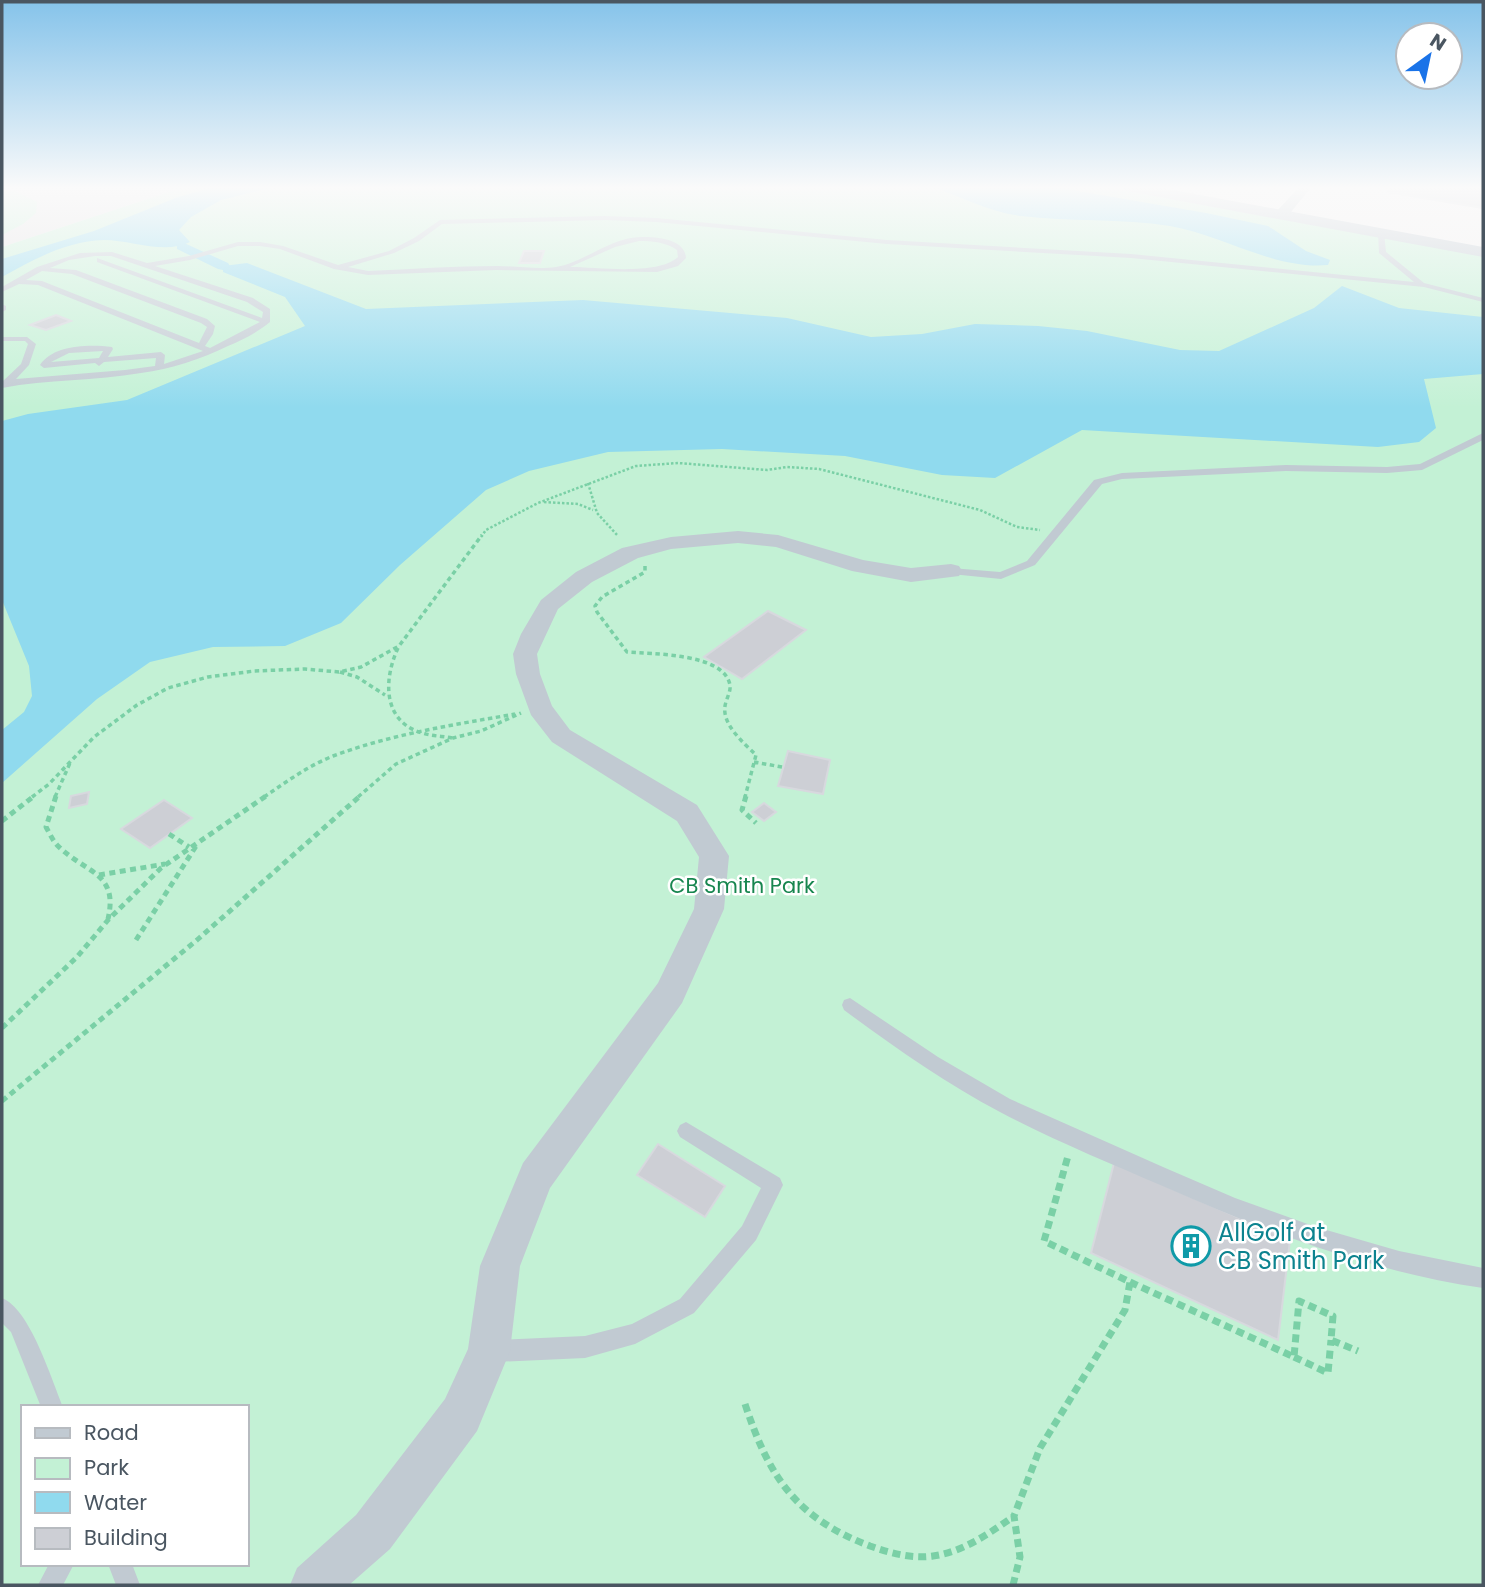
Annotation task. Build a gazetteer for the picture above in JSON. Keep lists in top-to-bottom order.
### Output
{
  "parks": ["CB Smith Park"],
  "places": {
    "building": ["AllGolf at CB Smith Park"]
  },
  "legend": [
    "Road",
    "Park",
    "Water",
    "Building"
  ],
  "north": "top right"
}
